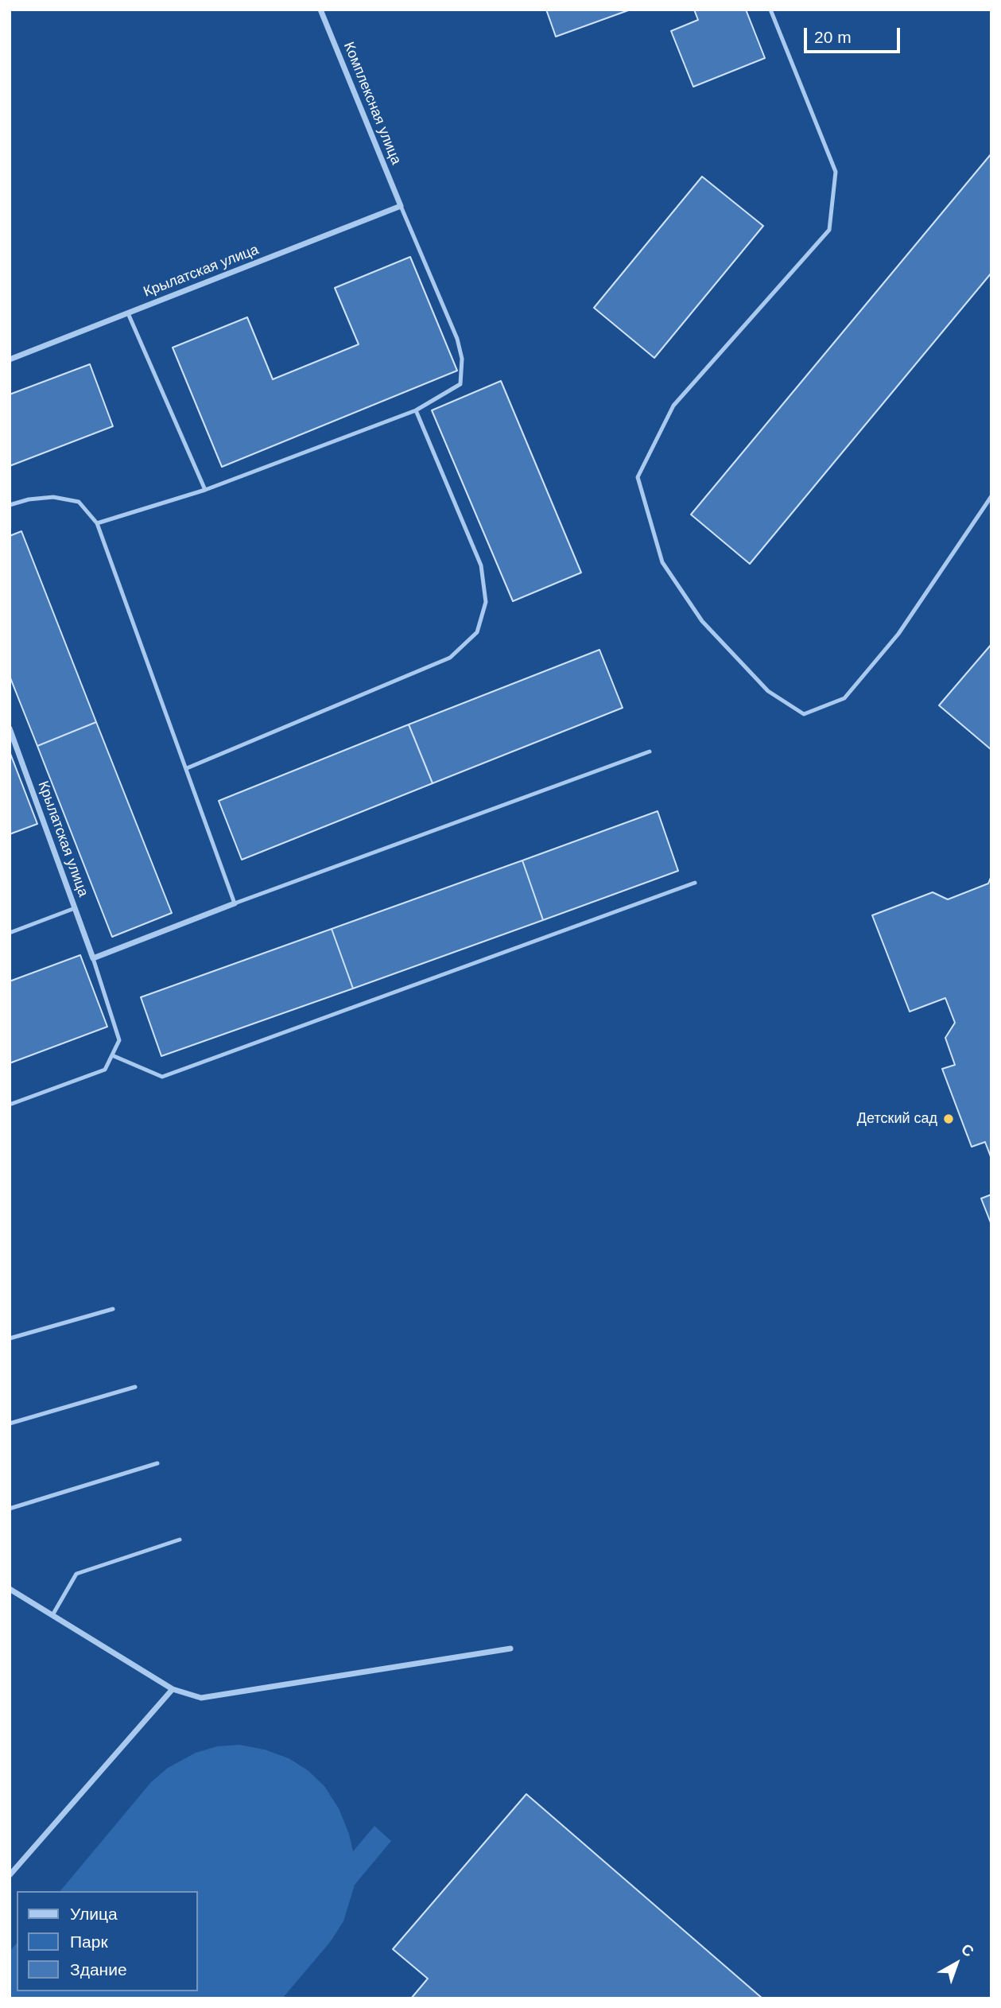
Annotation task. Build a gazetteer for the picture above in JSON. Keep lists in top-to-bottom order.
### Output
{
  "streets": {
    "street": ["Комплексная улица", "Крылатская улица"]
  },
  "crossings": [
    ["Комплексная улица", "Крылатская улица"]
  ],
  "places": ["Детский сад"],
  "legend": ["Улица", "Парк", "Здание"],
  "scale_bar": "20 m",
  "north": "top right"
}
